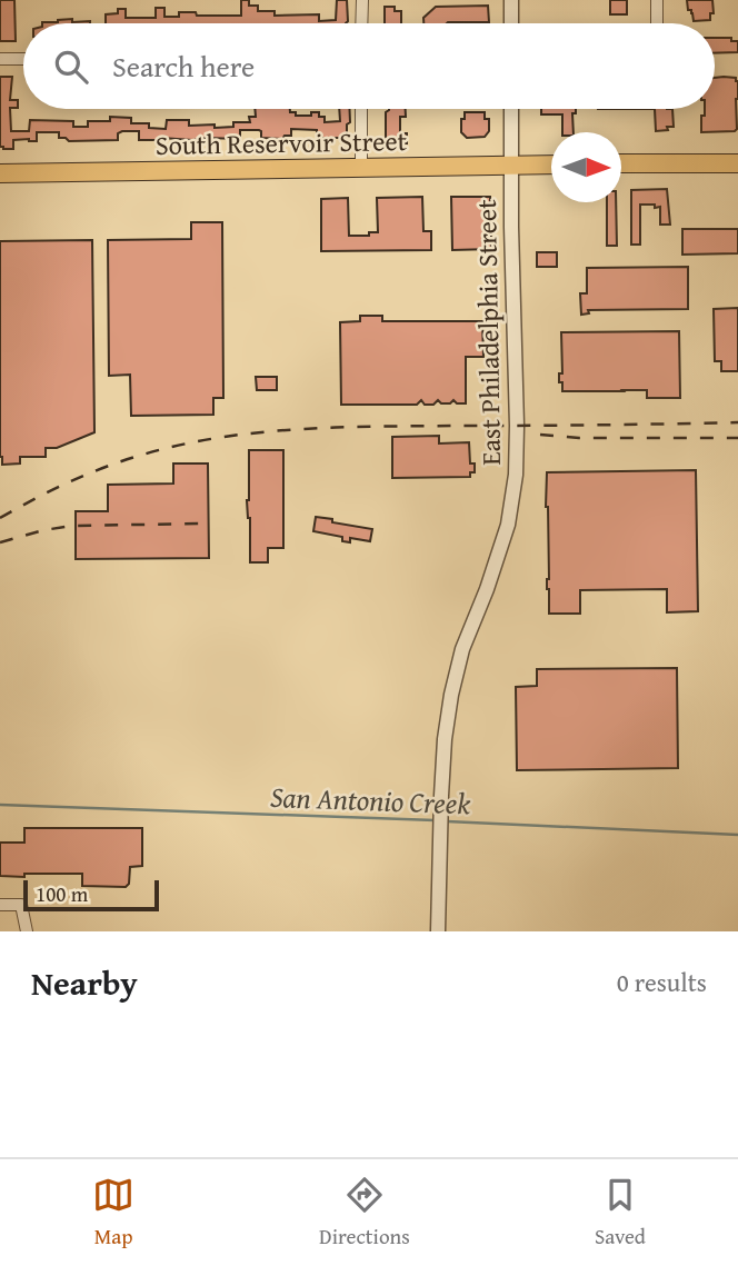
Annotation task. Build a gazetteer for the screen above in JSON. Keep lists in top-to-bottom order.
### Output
{
  "streets": {
    "main road": ["South Reservoir Street"],
    "street": ["East Philadelphia Street"]
  },
  "crossings": [
    ["South Reservoir Street", "East Philadelphia Street"]
  ],
  "water": ["San Antonio Creek"],
  "scale_bar": "100 m",
  "north": "right",
  "page": {
    "search": "Search here",
    "scale": "100 m",
    "heading": ["Nearby", "0 results"],
    "nav": ["Map", "Directions", "Saved"]
  }
}
